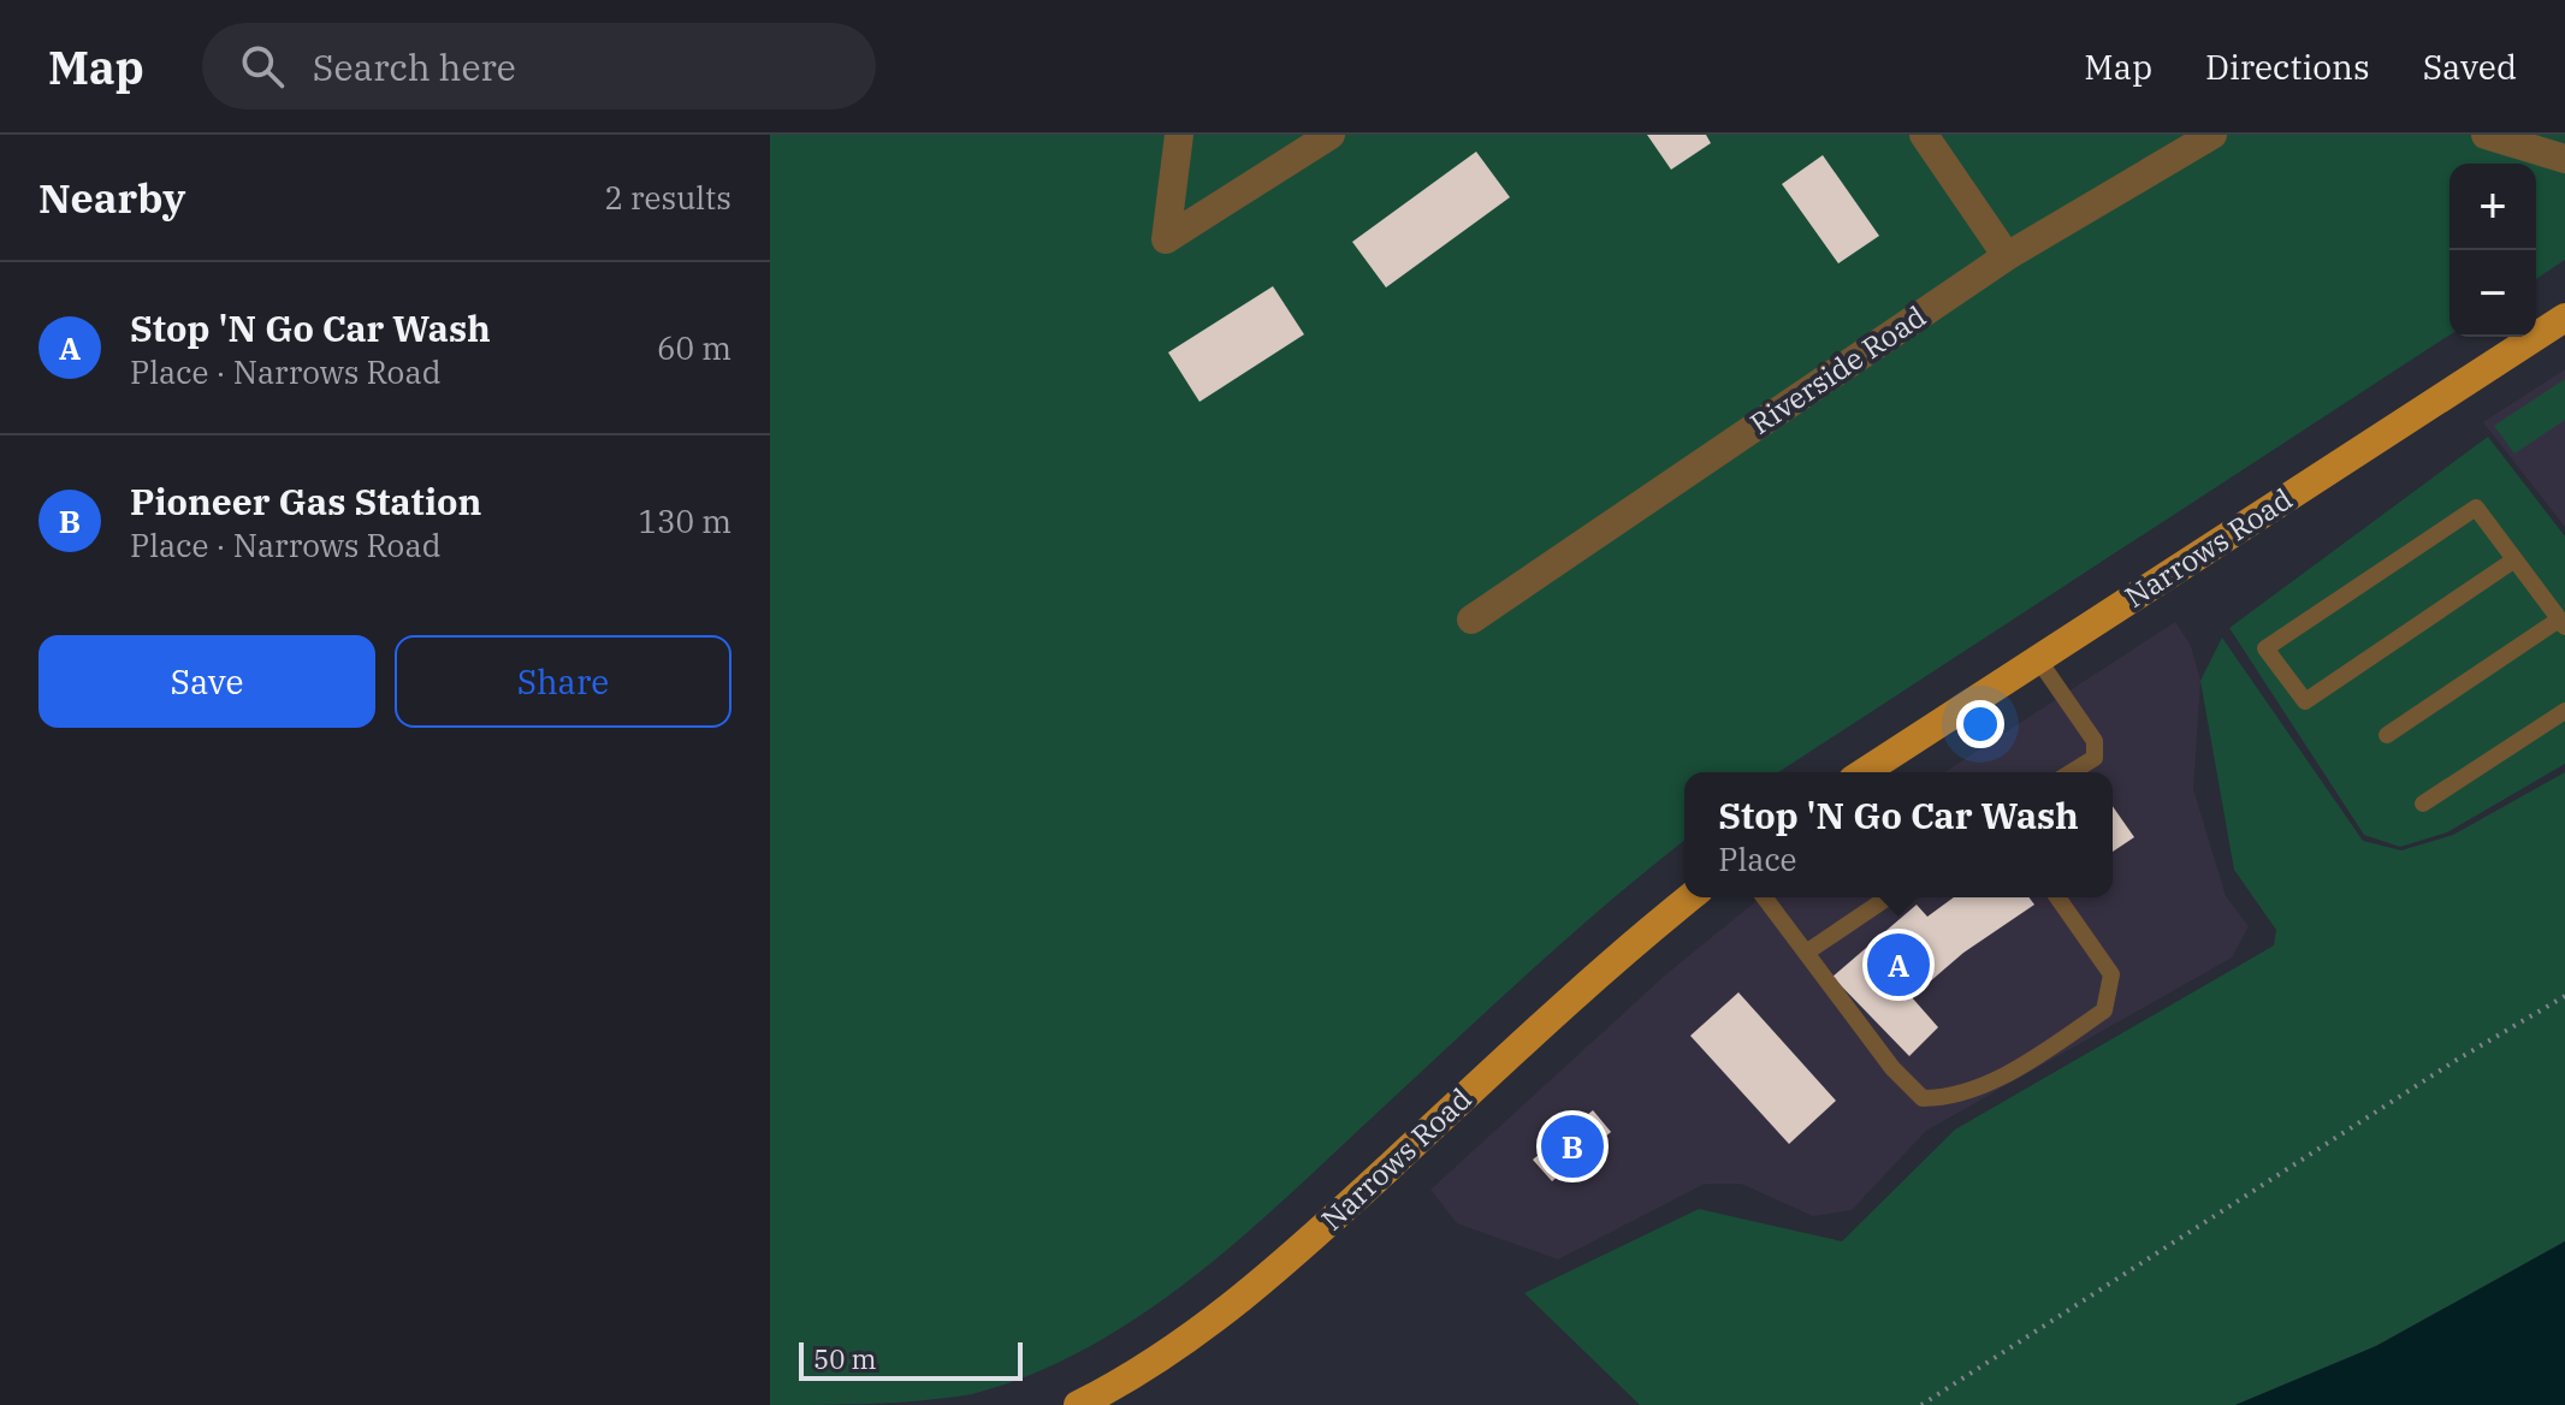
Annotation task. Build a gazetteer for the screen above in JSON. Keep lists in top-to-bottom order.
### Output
{
  "streets": {
    "main road": ["Narrows Road"],
    "street": ["Riverside Road"]
  },
  "scale_bar": "50 m",
  "page": {
    "header": "Map",
    "search": "Search here",
    "nav": ["Map", "Directions", "Saved"],
    "heading": ["Nearby", "2 results"],
    "map_buttons": ["+", "−"],
    "list": [
      {
        "mark": "A",
        "name": "Stop 'N Go Car Wash",
        "note": "Place · Narrows Road",
        "value": "60 m"
      },
      {
        "mark": "B",
        "name": "Pioneer Gas Station",
        "note": "Place · Narrows Road",
        "value": "130 m"
      }
    ],
    "buttons": ["Save", "Share"],
    "popup": ["Stop 'N Go Car Wash", "Place"],
    "pins": ["A", "B"],
    "scale": "50 m"
  }
}
